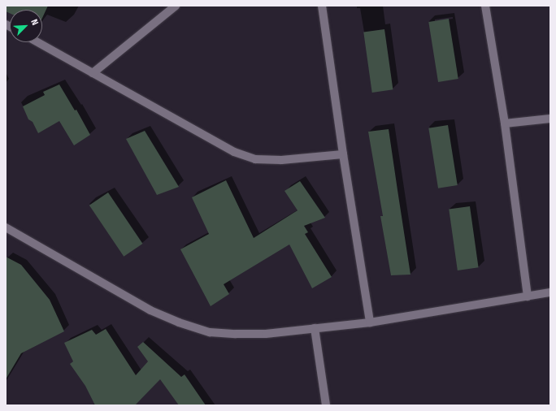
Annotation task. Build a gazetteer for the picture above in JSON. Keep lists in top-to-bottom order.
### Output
{
  "north": "top right"
}
